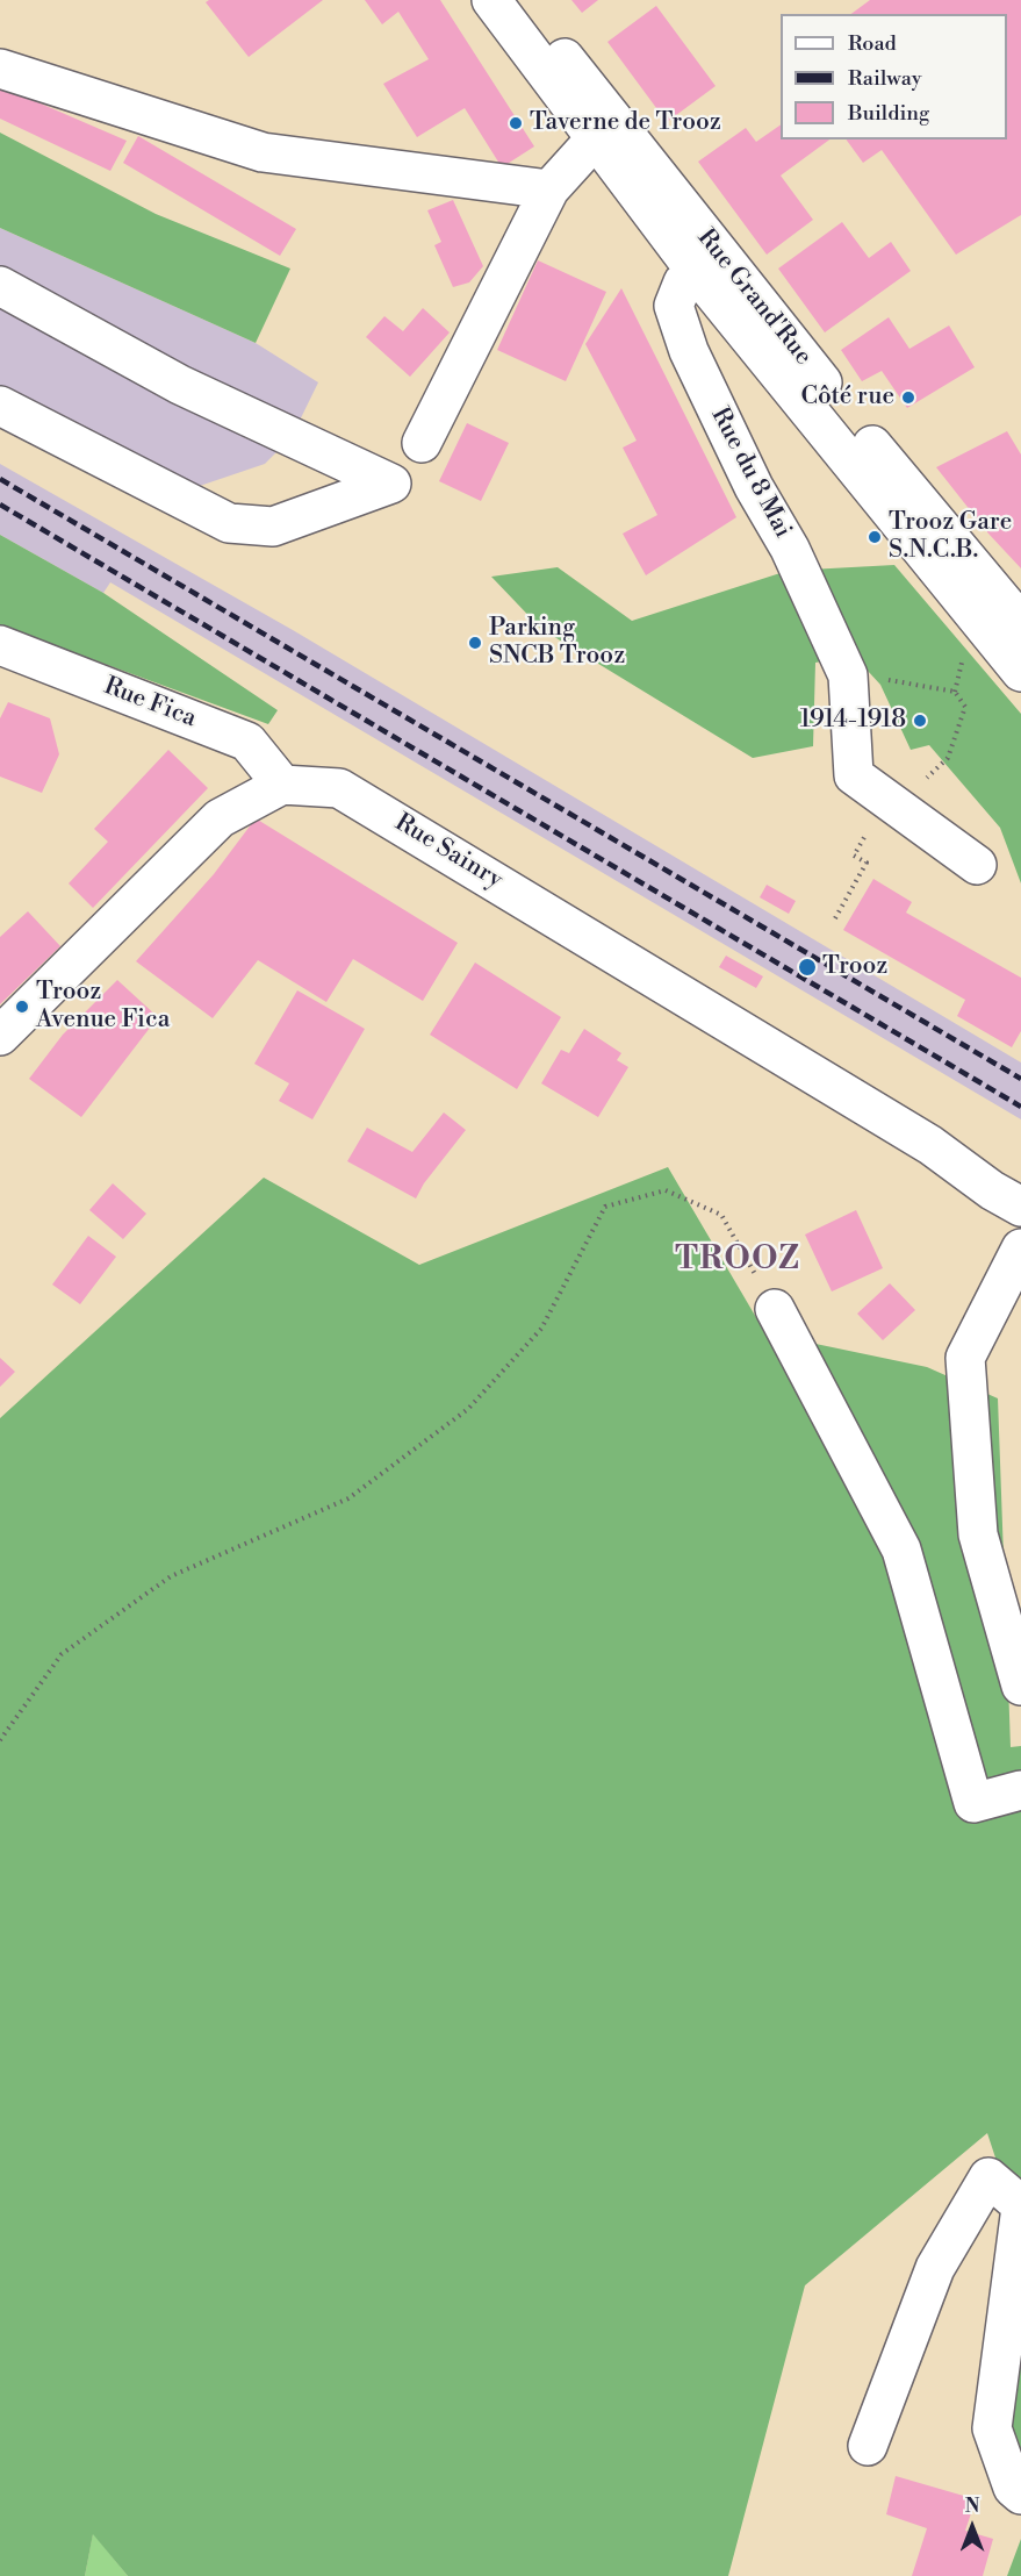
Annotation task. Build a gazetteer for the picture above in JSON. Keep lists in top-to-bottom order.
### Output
{
  "streets": {
    "street": [
      "Rue Grand'Rue",
      "Rue du 8 Mai",
      "Rue Fica",
      "Rue Sainry"
    ]
  },
  "crossings": [
    ["Rue Grand'Rue", "Rue du 8 Mai"],
    ["Rue Fica", "Rue Sainry"]
  ],
  "districts": ["TROOZ"],
  "places": [
    "Taverne de Trooz",
    "Côté rue",
    "Trooz Gare S.N.C.B.",
    "Parking SNCB Trooz",
    "1914-1918",
    "Trooz",
    "Trooz Avenue Fica"
  ],
  "legend": ["Road", "Railway", "Building"],
  "north": "top"
}
